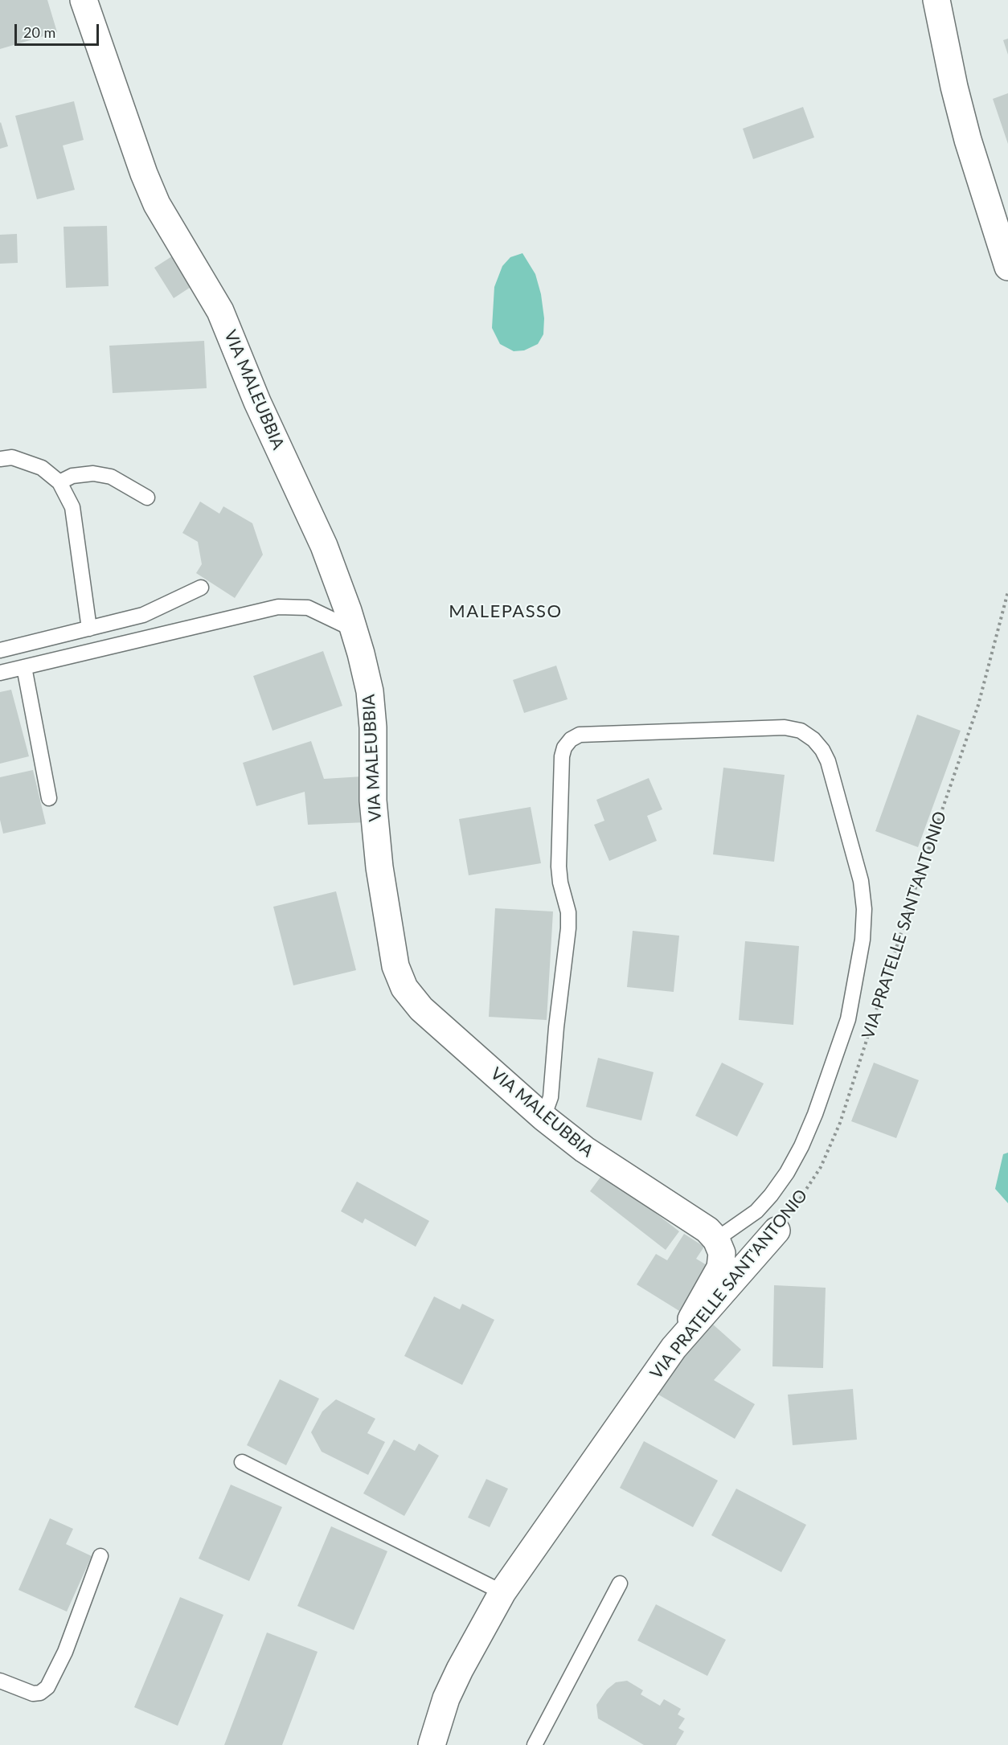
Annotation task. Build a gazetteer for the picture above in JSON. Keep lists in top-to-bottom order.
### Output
{
  "streets": {
    "street": ["VIA MALEUBBIA", "VIA PRATELLE SANT'ANTONIO"]
  },
  "districts": ["MALEPASSO"],
  "scale_bar": "20 m"
}
